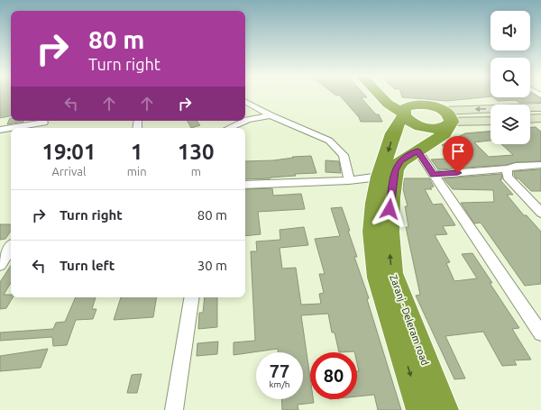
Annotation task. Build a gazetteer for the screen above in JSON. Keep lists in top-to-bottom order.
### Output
{
  "streets": {
    "highway": ["Zaranj - Deleram road"]
  },
  "page": {
    "turn": ["80 m", "Turn right"],
    "eta": [
      "19:01",
      "Arrival",
      "1",
      "min",
      "130",
      "m"
    ],
    "list": [
      {
        "name": "Turn right",
        "value": "80 m"
      },
      {
        "name": "Turn left",
        "value": "30 m"
      }
    ],
    "speed": "77 km/h",
    "limit": "80"
  }
}
